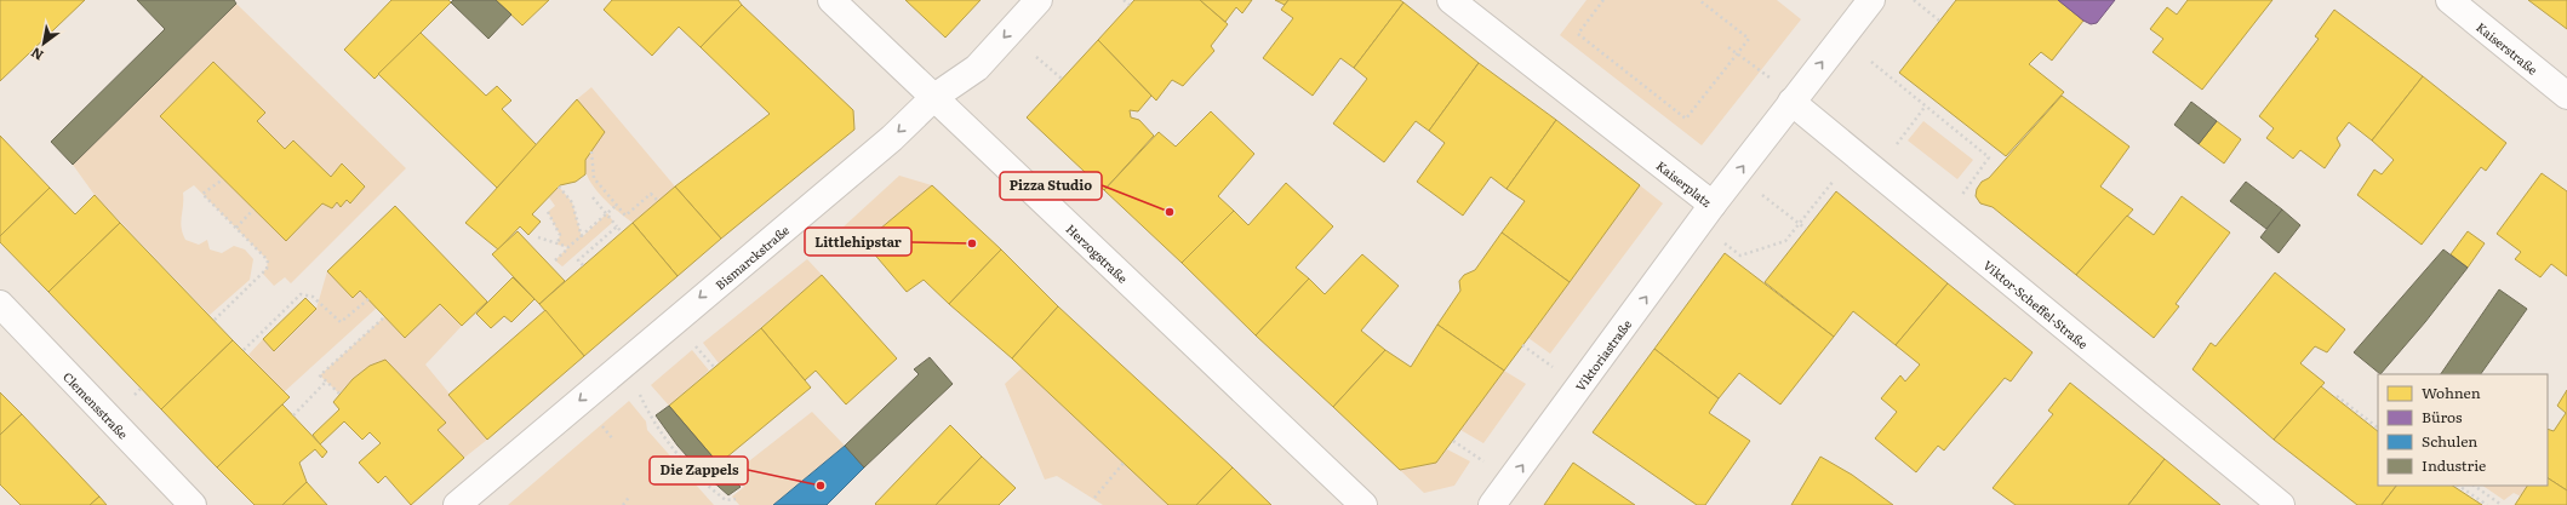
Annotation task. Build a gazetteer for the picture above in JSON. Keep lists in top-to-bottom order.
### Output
{
  "streets": {
    "street": [
      "Kaiserstraße",
      "Kaiserplatz",
      "Herzogstraße",
      "Bismarckstraße",
      "Viktor-Scheffel-Straße",
      "Viktoriastraße",
      "Clemensstraße"
    ]
  },
  "crossings": [
    ["Kaiserplatz", "Viktor-Scheffel-Straße"],
    ["Kaiserplatz", "Viktoriastraße"],
    ["Herzogstraße", "Bismarckstraße"]
  ],
  "one_way": ["Kaiserplatz", "Bismarckstraße", "Viktoriastraße"],
  "places": ["Pizza Studio", "Littlehipstar", "Die Zappels"],
  "legend": [
    "Wohnen",
    "Büros",
    "Schulen",
    "Industrie"
  ],
  "north": "bottom left"
}
